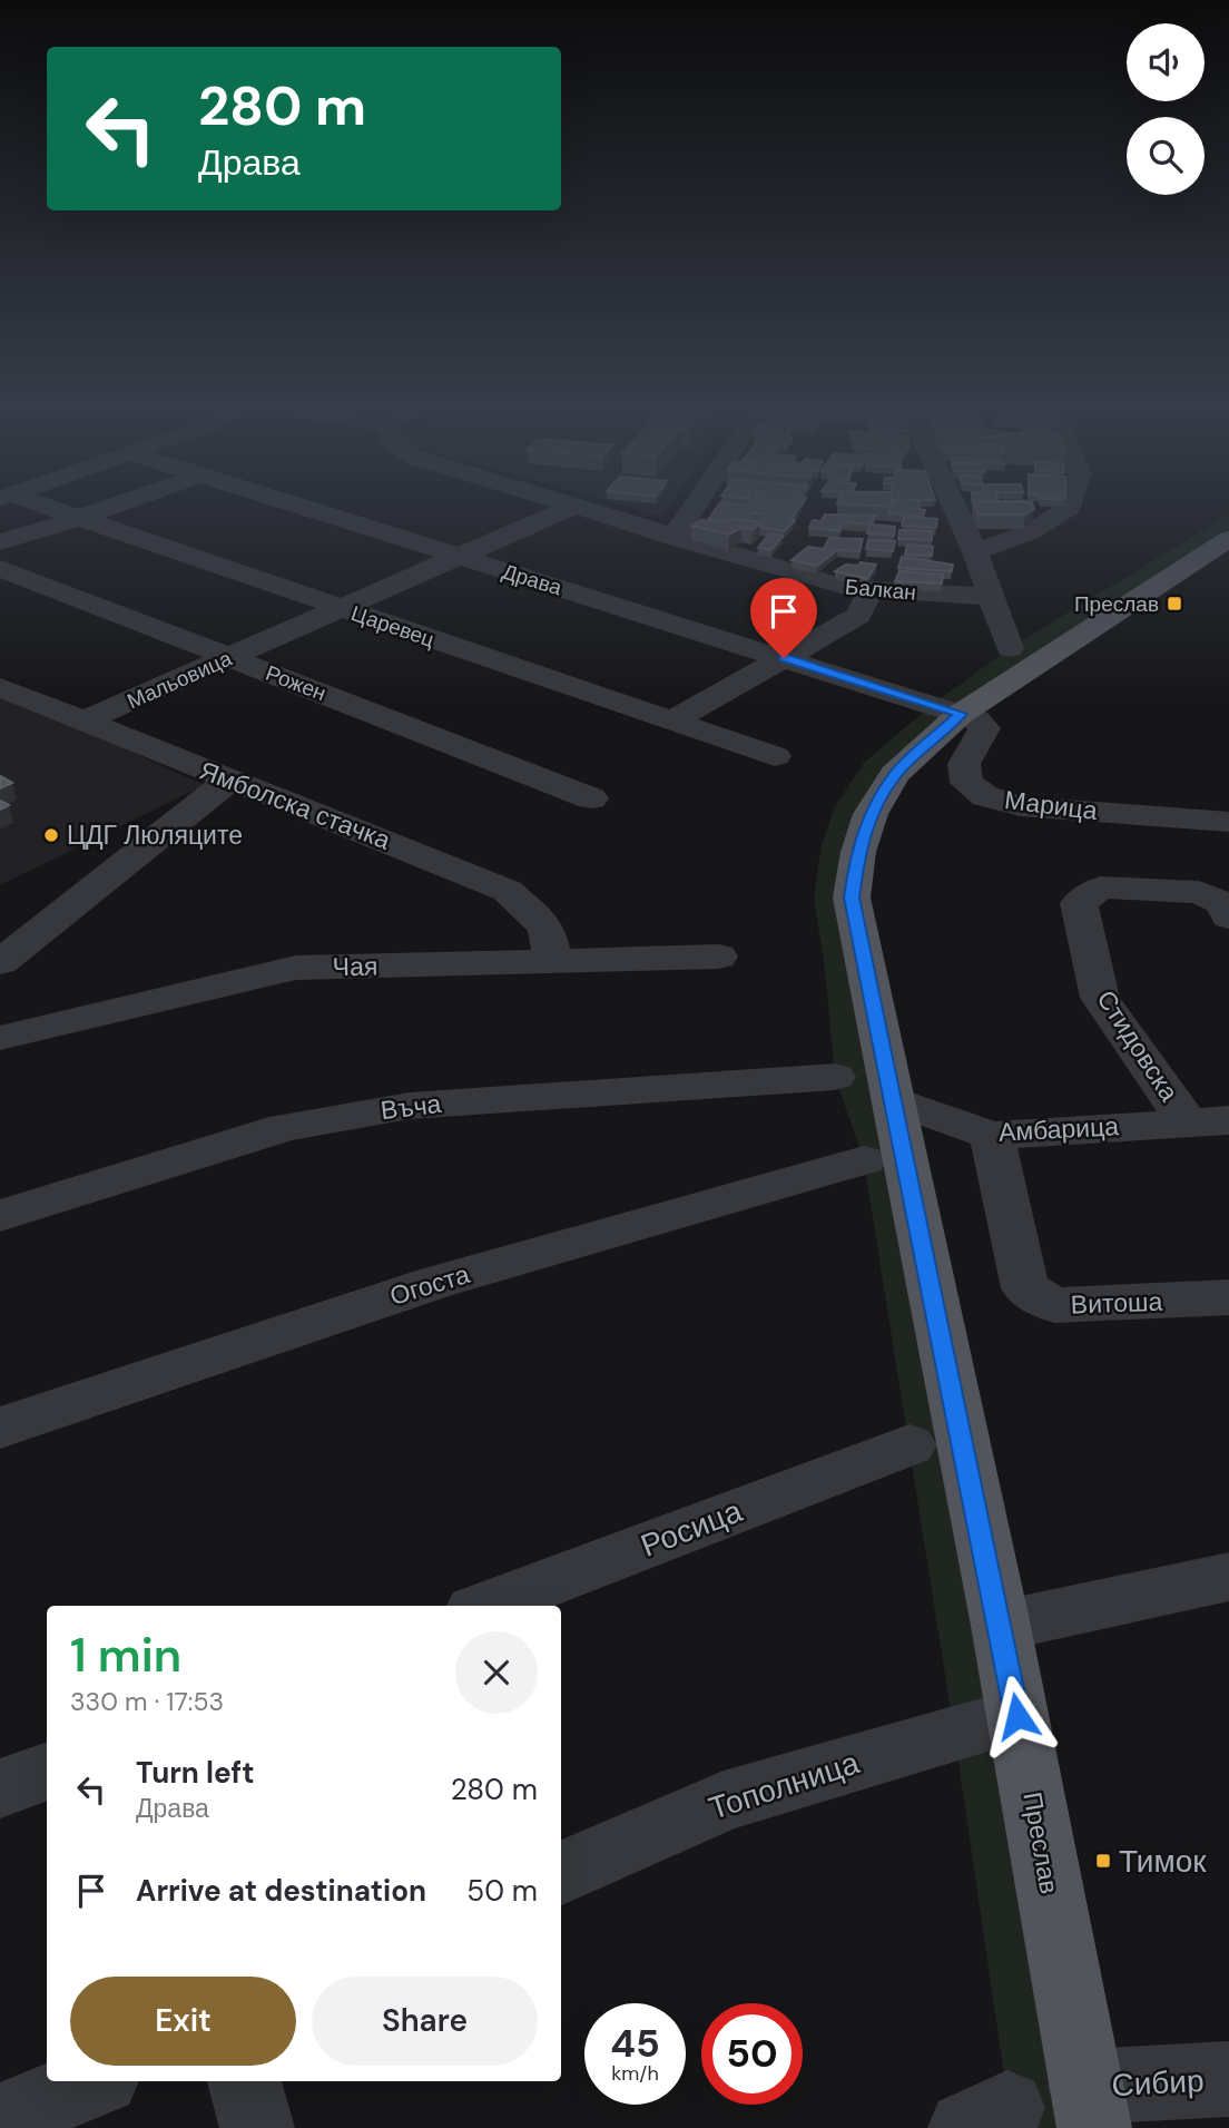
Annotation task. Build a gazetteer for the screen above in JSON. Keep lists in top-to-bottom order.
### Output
{
  "streets": {
    "main road": ["Преслав"],
    "street": [
      "Драва",
      "Балкан",
      "Царевец",
      "Мальовица",
      "Рожен",
      "Ямболска стачка",
      "Марица",
      "Чая",
      "Стидовска",
      "Въча",
      "Амбарица",
      "Огоста",
      "Витоша",
      "Росица",
      "Тополница",
      "Сибир"
    ]
  },
  "crossings": [
    ["Драва", "Мальовица"],
    ["Драва", "Марица"],
    ["Драва", "Преслав"],
    ["Балкан", "Мальовица"],
    ["Царевец", "Мальовица"],
    ["Мальовица", "Рожен"],
    ["Мальовица", "Ямболска стачка"],
    ["Ямболска стачка", "Чая"],
    ["Марица", "Преслав"],
    ["Стидовска", "Амбарица"],
    ["Амбарица", "Витоша"],
    ["Амбарица", "Преслав"],
    ["Тополница", "Преслав"],
    ["Преслав", "Сибир"]
  ],
  "places": {
    "transit": ["Преслав", "Тимок"],
    "other": ["ЦДГ Люляците"]
  },
  "page": {
    "turn": ["280 m", "Драва"],
    "heading": ["1 min", "330 m · 17:53"],
    "list": [
      {
        "name": "Turn left",
        "note": "Драва",
        "value": "280 m"
      },
      {
        "name": "Arrive at destination",
        "value": "50 m"
      }
    ],
    "buttons": ["Exit", "Share"],
    "speed": "45 km/h",
    "limit": "50"
  }
}
